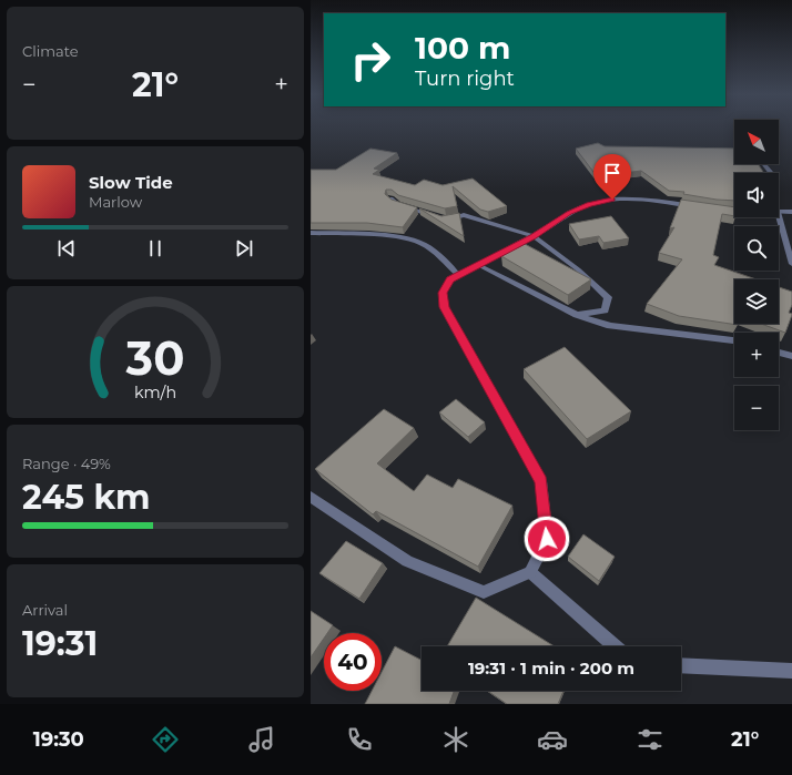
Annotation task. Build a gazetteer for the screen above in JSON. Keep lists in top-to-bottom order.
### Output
{
  "north": "top left",
  "page": {
    "tile": [
      "Climate",
      ["Range · 49%", "245 km"],
      ["Arrival", "19:31"]
    ],
    "turn": ["100 m", "Turn right"],
    "heat": ["−", "21°", "+"],
    "map_buttons": ["+", "−"],
    "song": ["Slow Tide", "Marlow"],
    "limit": "40",
    "trip": "19:31 · 1 min · 200 m",
    "tabs": ["19:30", "21°"],
    "gauge": ["30", "km/h"]
  }
}
